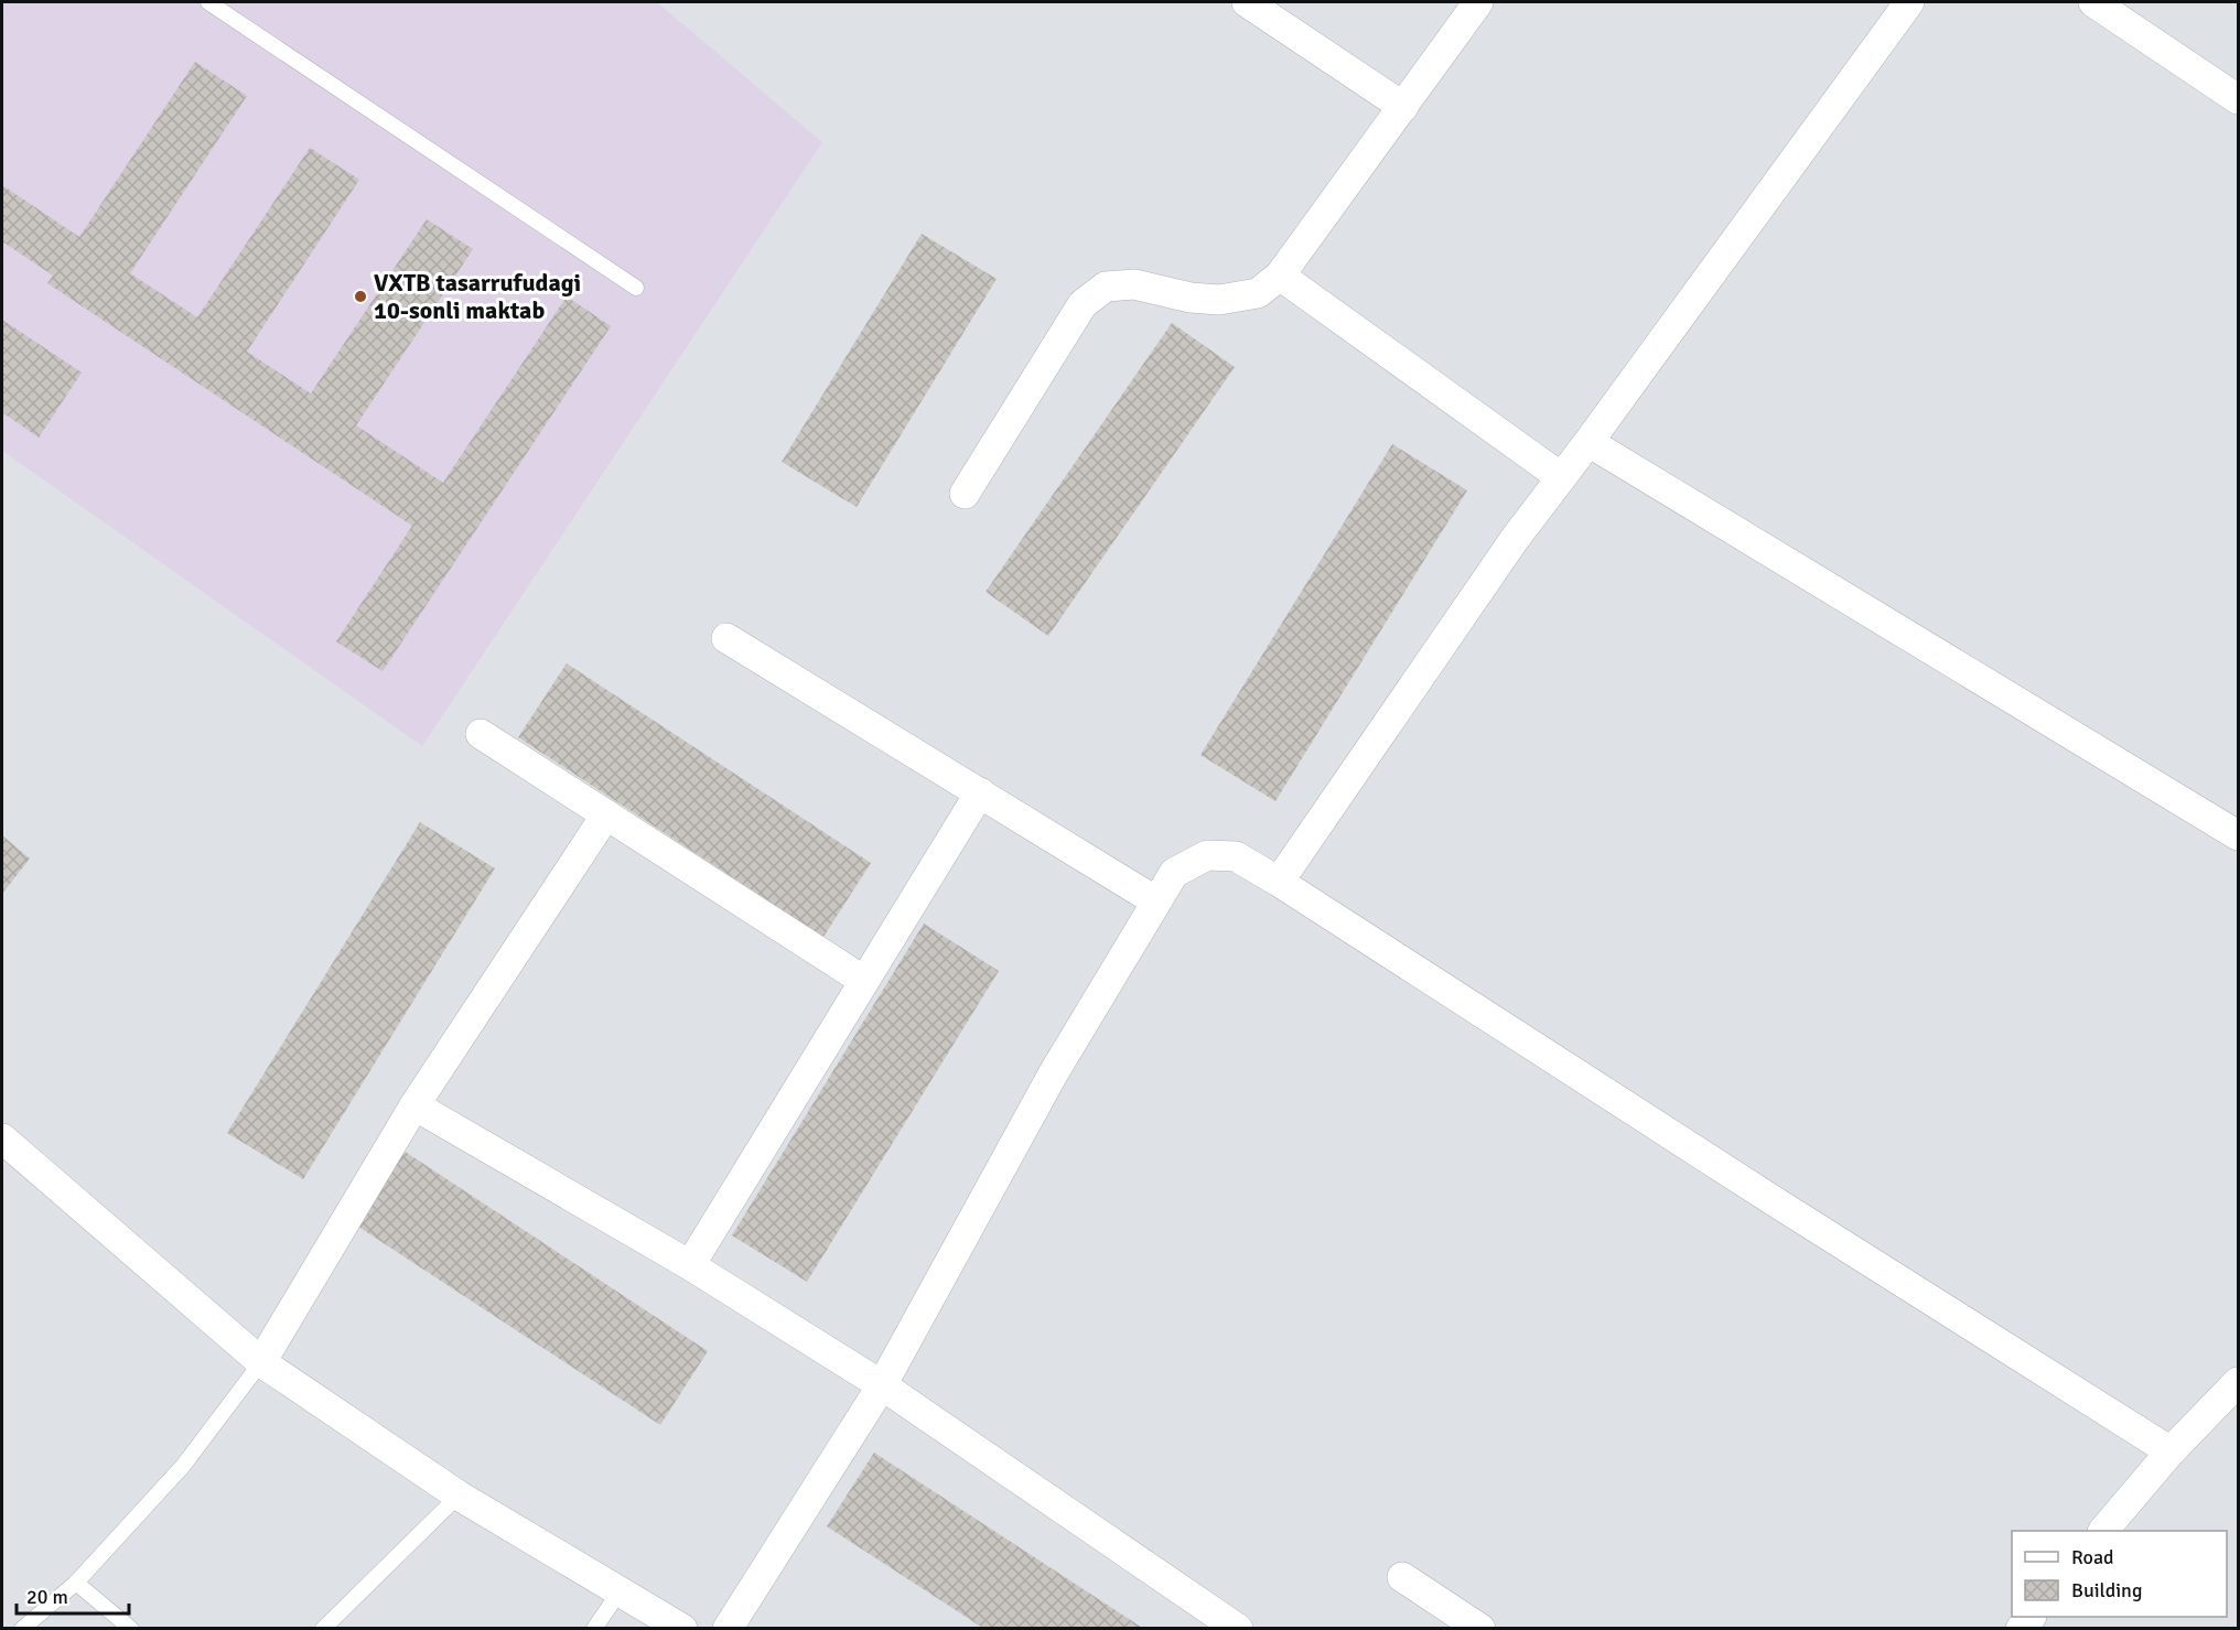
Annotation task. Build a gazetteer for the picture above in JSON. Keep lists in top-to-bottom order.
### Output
{
  "places": ["VXTB tasarrufudagi 10-sonli maktab"],
  "legend": ["Road", "Building"],
  "scale_bar": "20 m"
}
